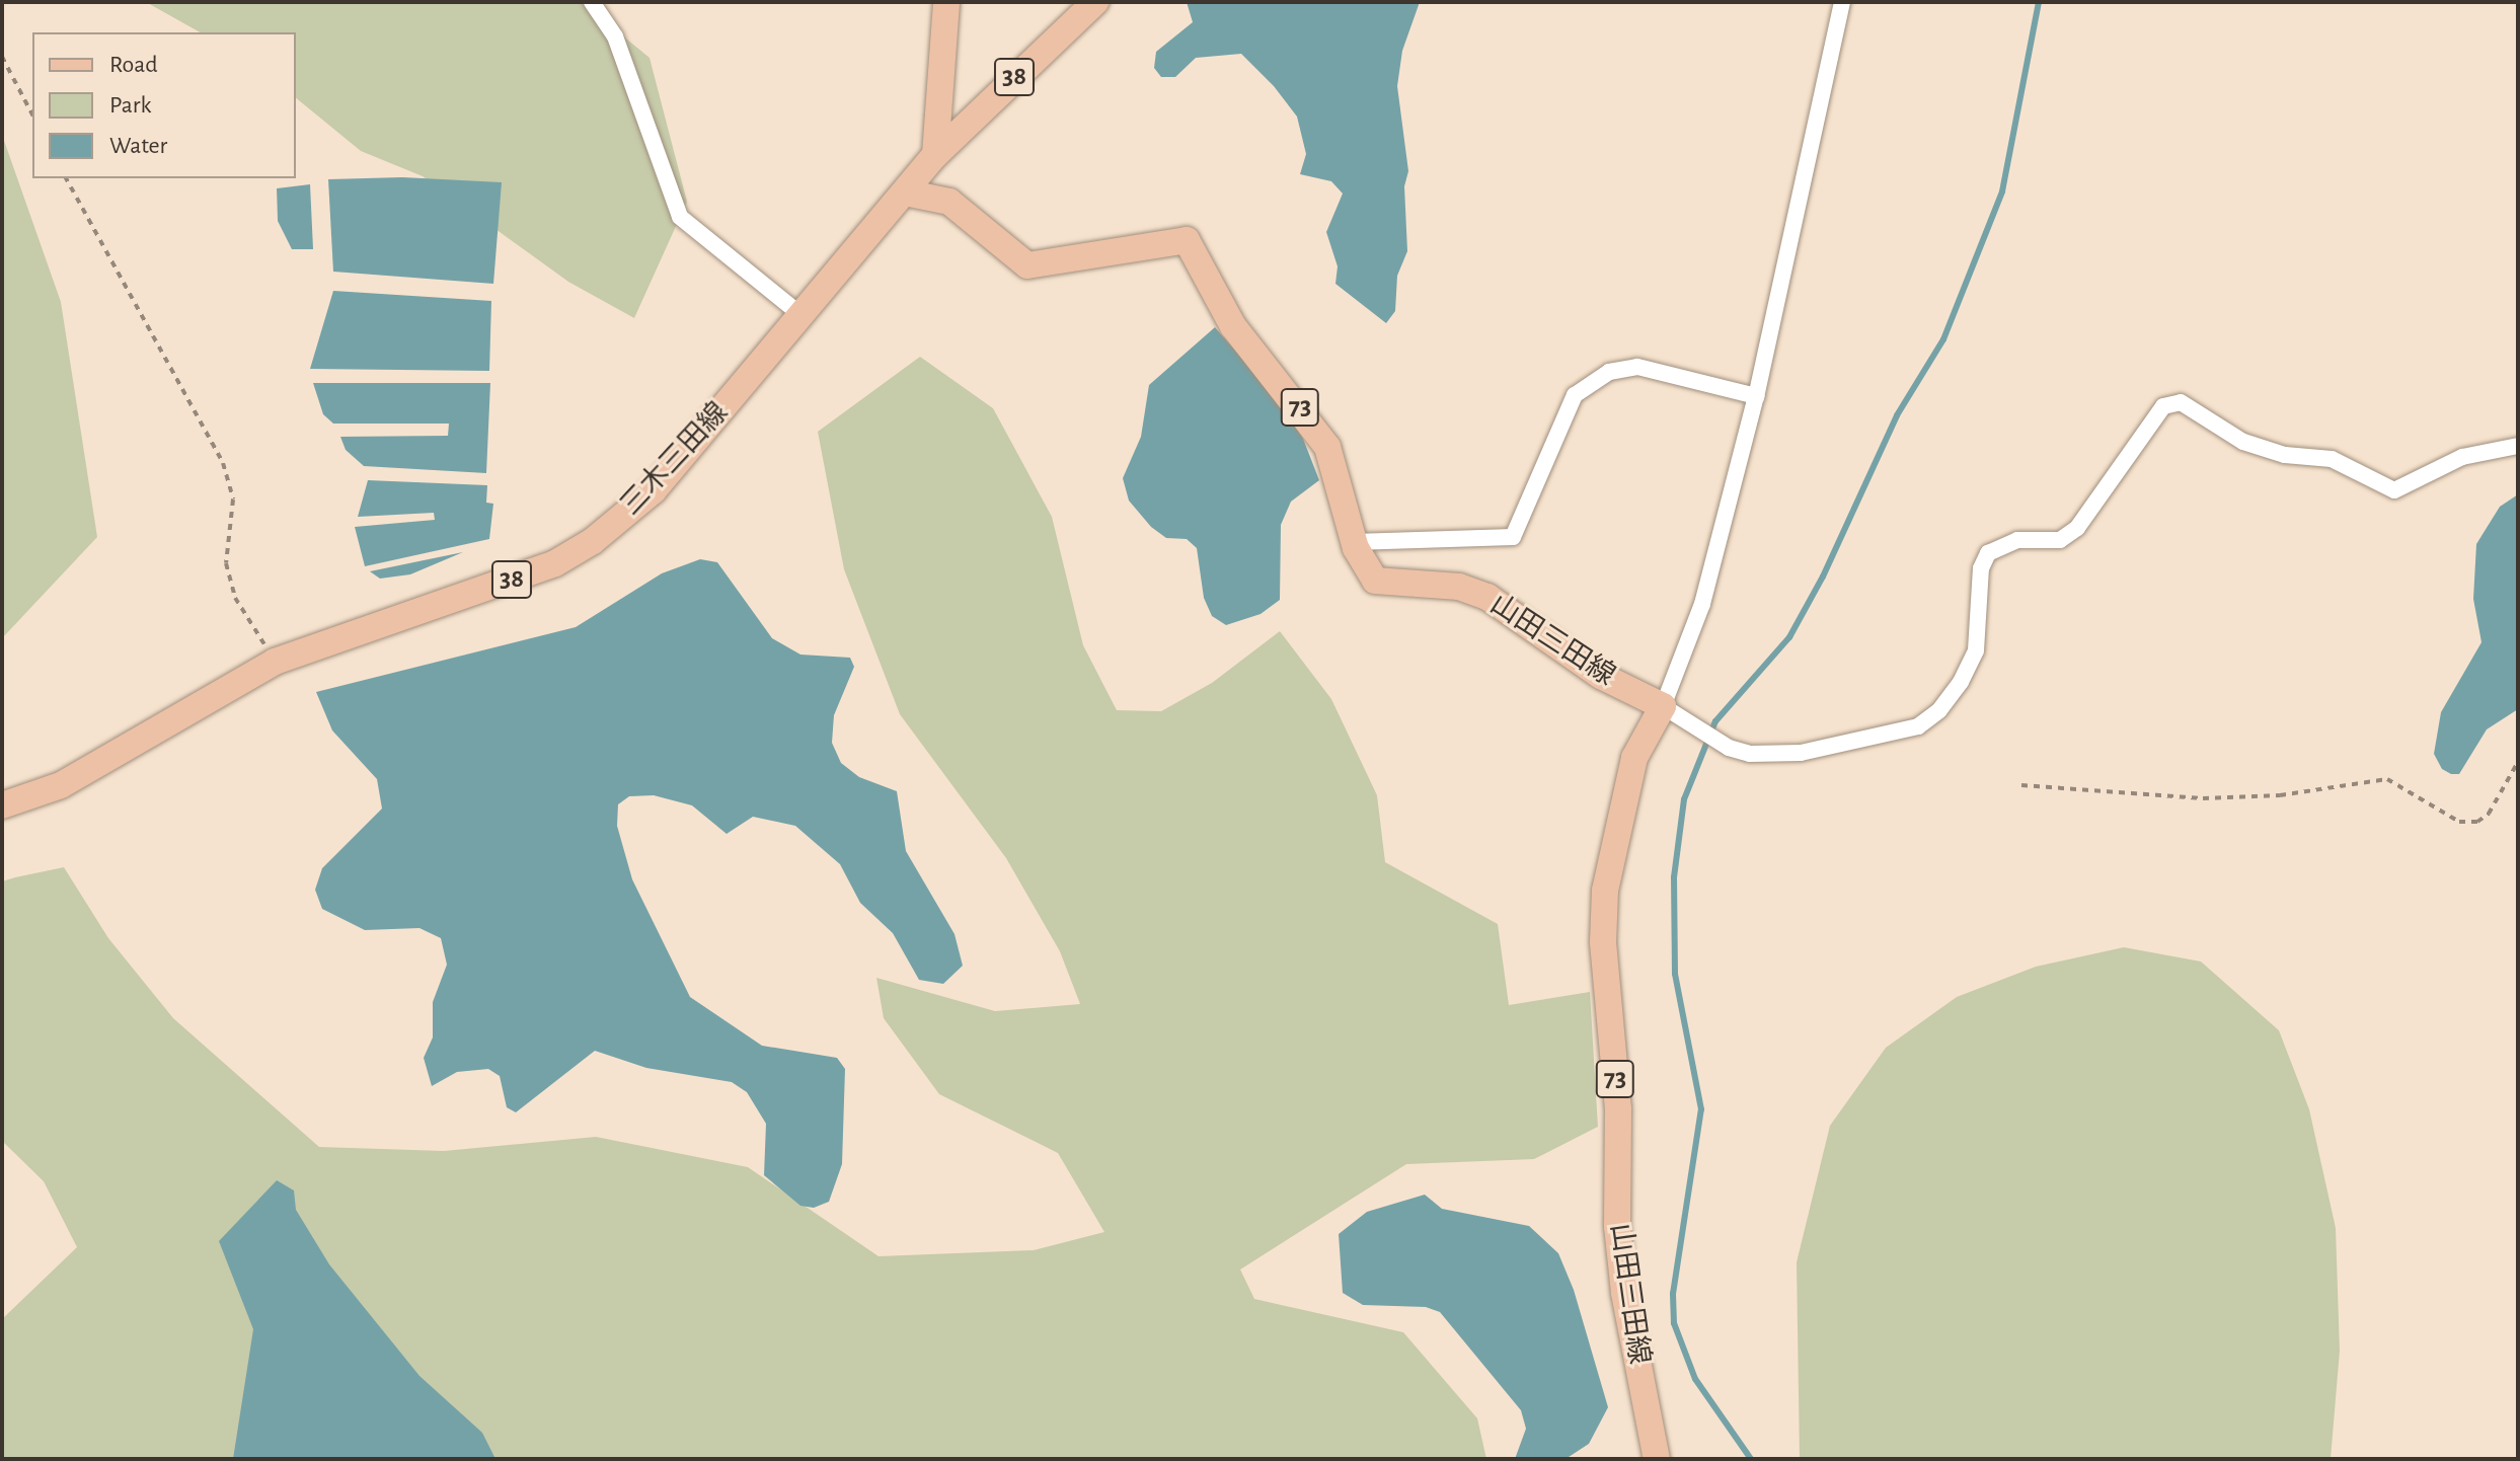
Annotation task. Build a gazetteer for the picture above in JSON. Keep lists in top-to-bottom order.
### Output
{
  "streets": {
    "main road": [
      "38",
      "73",
      "三木三田線",
      "山田三田線"
    ]
  },
  "crossings": [
    ["三木三田線", "山田三田線"]
  ],
  "legend": ["Road", "Park", "Water"]
}
